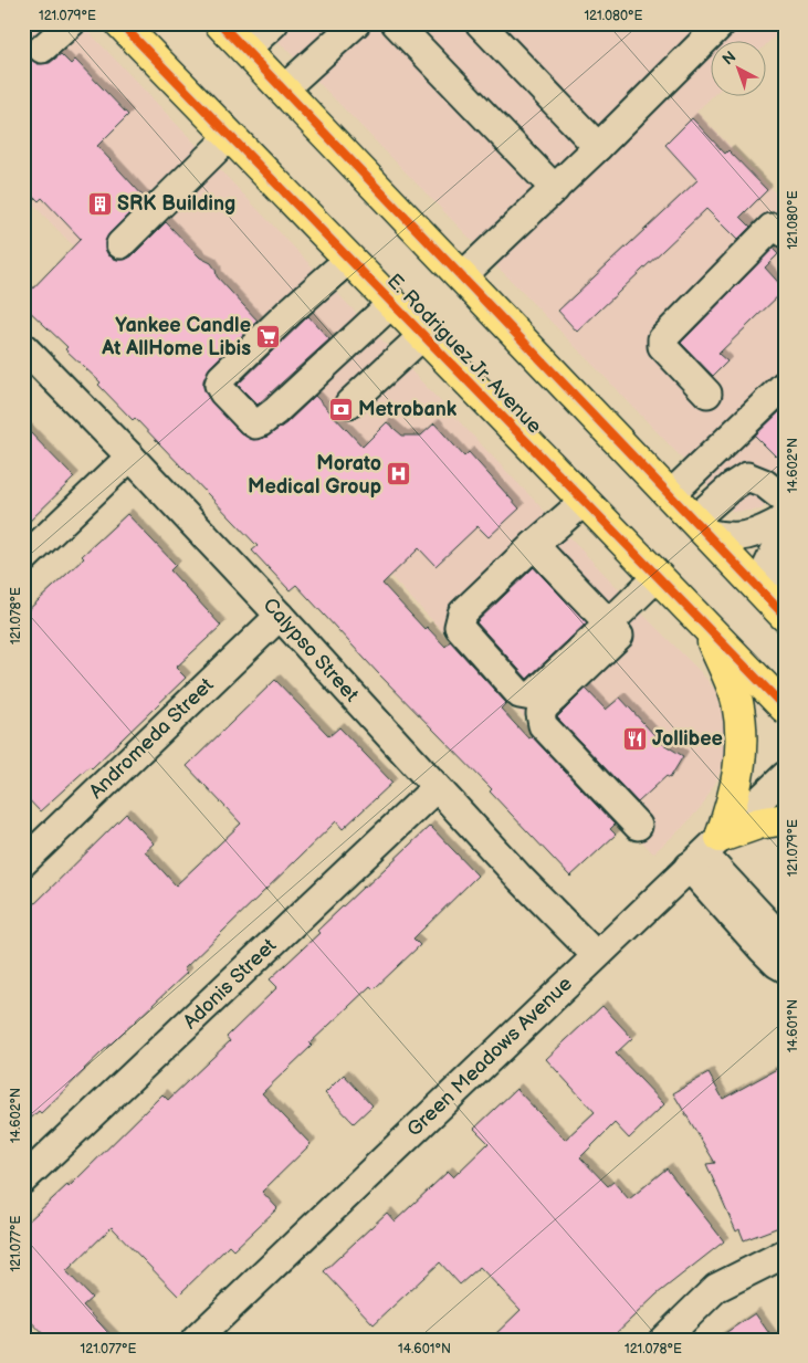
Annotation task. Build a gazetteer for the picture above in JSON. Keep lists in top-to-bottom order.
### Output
{
  "streets": {
    "main road": ["E. Rodriguez Jr. Avenue"],
    "street": [
      "Calypso Street",
      "Andromeda Street",
      "Adonis Street",
      "Green Meadows Avenue"
    ]
  },
  "crossings": [
    ["Calypso Street", "Andromeda Street"],
    ["Calypso Street", "Adonis Street"],
    ["Calypso Street", "Green Meadows Avenue"]
  ],
  "places": {
    "building": ["SRK Building"],
    "supermarket": ["Yankee Candle At AllHome Libis"],
    "bank": ["Metrobank"],
    "hospital": ["Morato Medical Group"],
    "restaurant": ["Jollibee"]
  },
  "north": "top left",
  "coordinates": [
    "121.079°E",
    "121.080°E",
    "14.602°N",
    "121.078°E",
    "14.601°N",
    "121.077°E"
  ]
}
